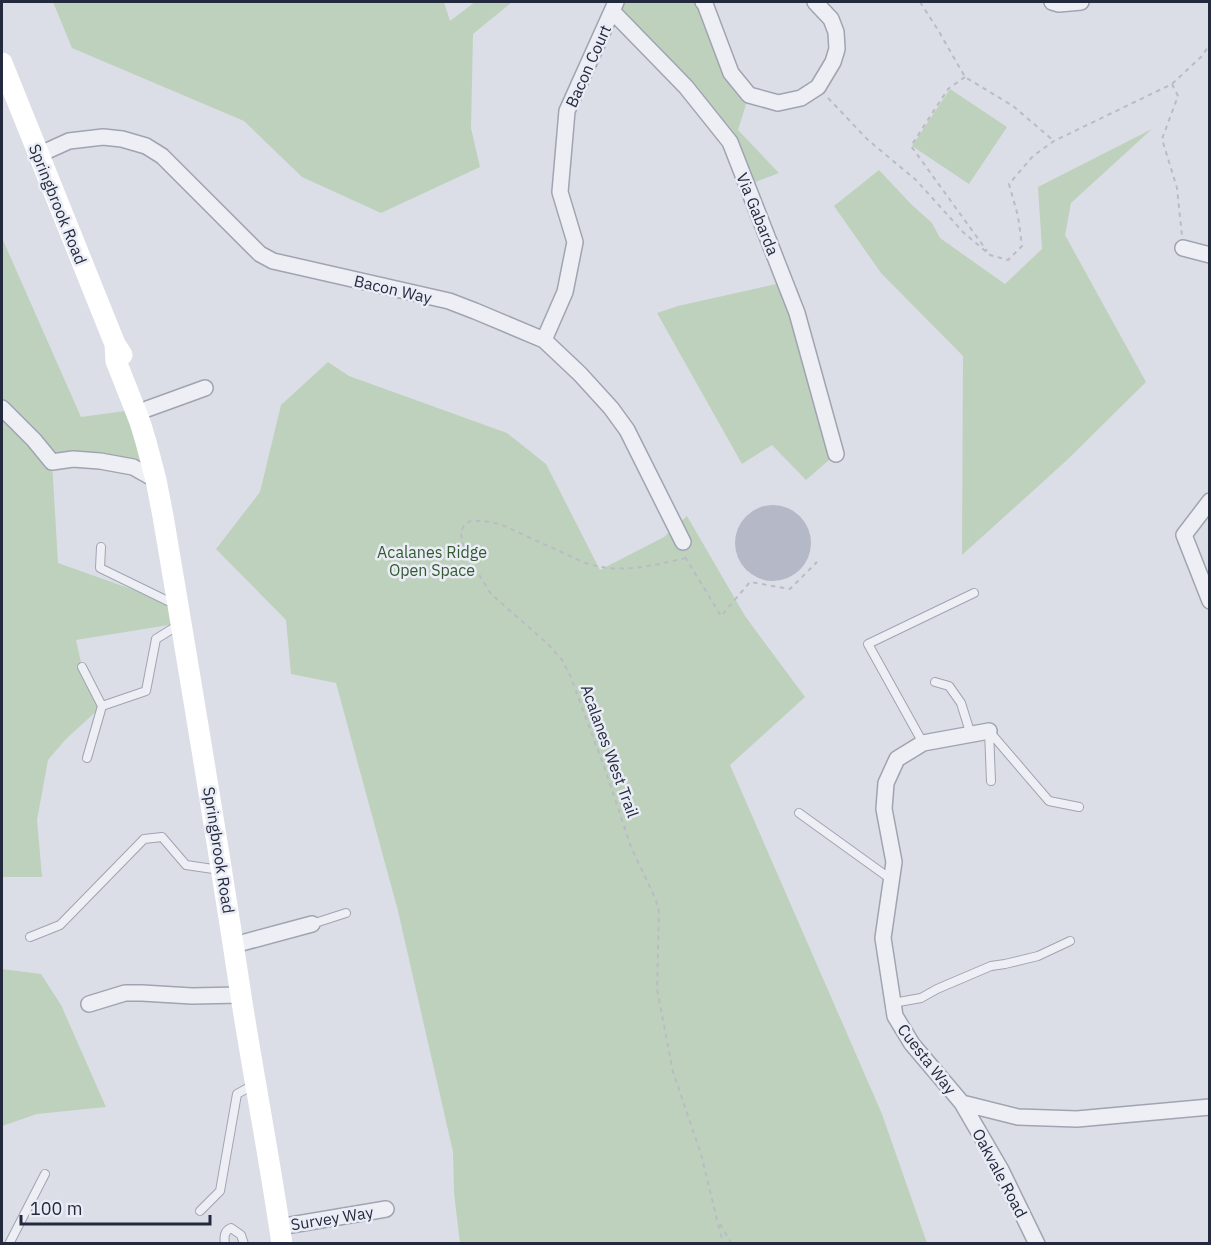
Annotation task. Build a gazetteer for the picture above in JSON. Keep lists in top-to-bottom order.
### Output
{
  "streets": {
    "street": [
      "Bacon Court",
      "Springbrook Road",
      "Via Gabarda",
      "Bacon Way",
      "Cuesta Way",
      "Oakvale Road",
      "Survey Way"
    ],
    "path": ["Acalanes West Trail"]
  },
  "crossings": [
    ["Bacon Court", "Via Gabarda"],
    ["Bacon Court", "Bacon Way"],
    ["Springbrook Road", "Bacon Way"],
    ["Springbrook Road", "Survey Way"],
    ["Cuesta Way", "Oakvale Road"]
  ],
  "parks": ["Acalanes Ridge Open Space"],
  "scale_bar": "100 m"
}
